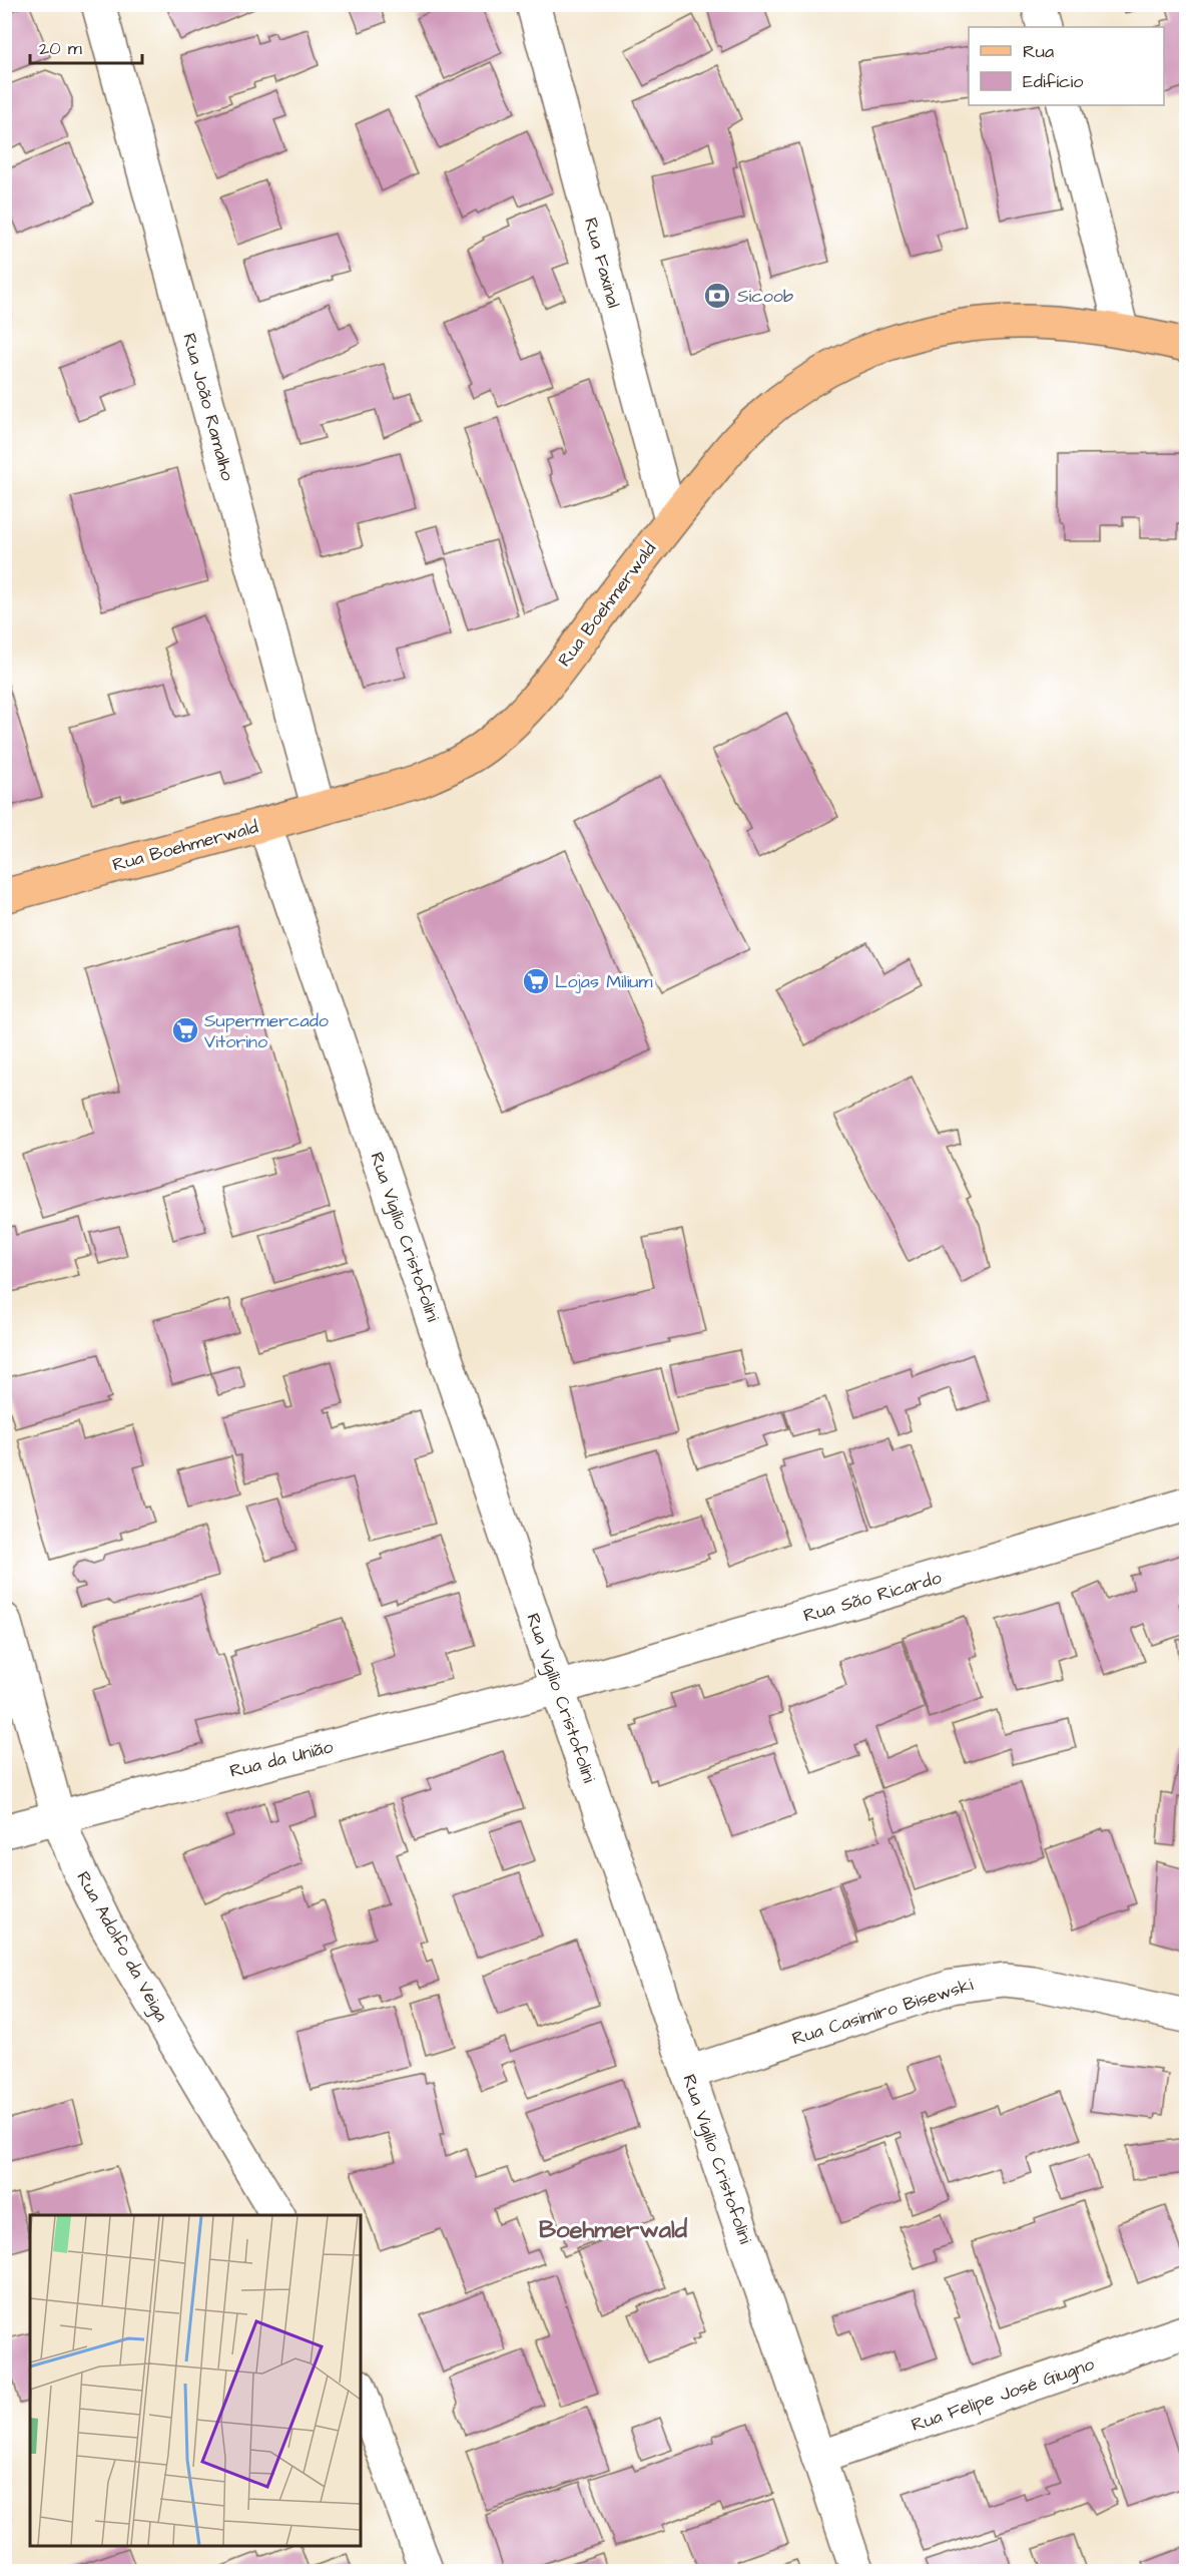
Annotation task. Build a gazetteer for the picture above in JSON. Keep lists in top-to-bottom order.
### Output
{
  "streets": {
    "main road": ["Rua Boehmerwald"],
    "street": [
      "Rua Faxinal",
      "Rua João Ramalho",
      "Rua Vigílio Cristofolini",
      "Rua São Ricardo",
      "Rua da União",
      "Rua Adolfo da Veiga",
      "Rua Casimiro Bisewski",
      "Rua Felipe José Giugno"
    ]
  },
  "crossings": [
    ["Rua Faxinal", "Rua Boehmerwald"],
    ["Rua João Ramalho", "Rua Boehmerwald"],
    ["Rua Boehmerwald", "Rua Vigílio Cristofolini"],
    ["Rua Vigílio Cristofolini", "Rua São Ricardo"],
    ["Rua Vigílio Cristofolini", "Rua da União"],
    ["Rua Vigílio Cristofolini", "Rua Casimiro Bisewski"],
    ["Rua Vigílio Cristofolini", "Rua Felipe José Giugno"],
    ["Rua São Ricardo", "Rua da União"],
    ["Rua da União", "Rua Adolfo da Veiga"]
  ],
  "districts": ["Boehmerwald"],
  "places": {
    "bank": ["Sicoob"],
    "supermarket": ["Lojas Milium", "Supermercado Vitorino"]
  },
  "legend": ["Rua", "Edifício"],
  "scale_bar": "20 m"
}
